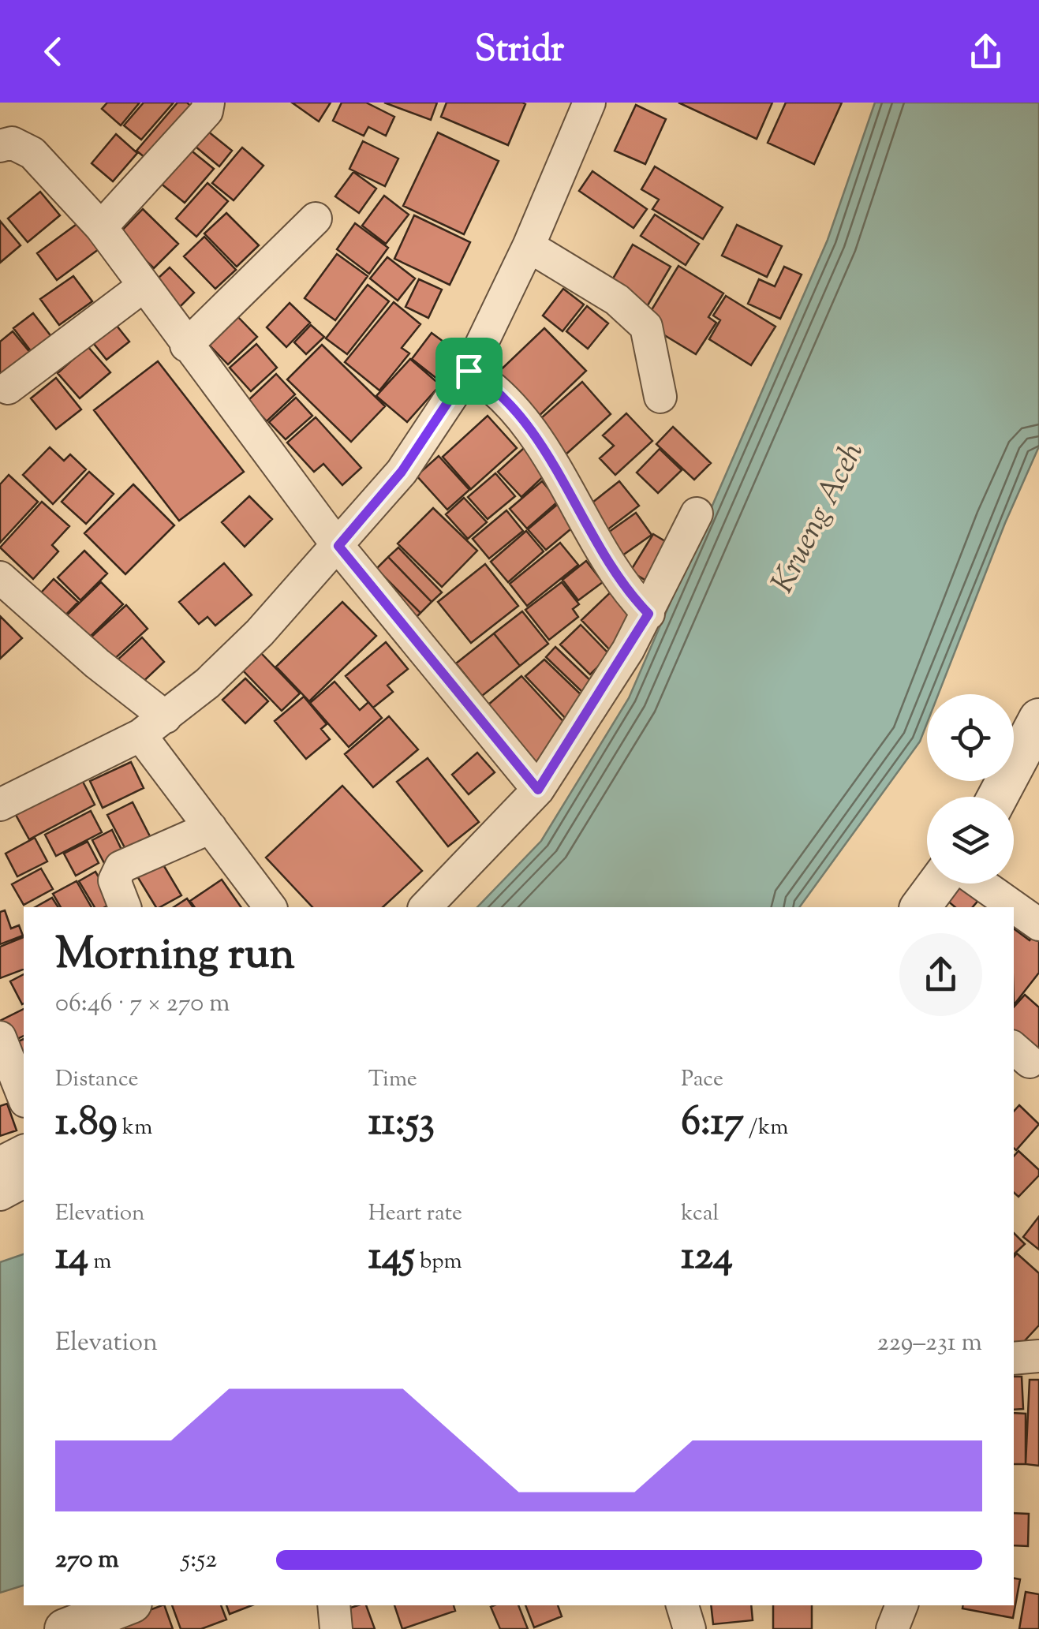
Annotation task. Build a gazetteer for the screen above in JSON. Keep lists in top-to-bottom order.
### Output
{
  "water": ["Krueng Aceh"],
  "page": {
    "header": "Stridr",
    "heading": ["Morning run", "06:46 · 7 × 270 m"],
    "stats": [
      ["Distance", "1.89 km"],
      ["Time", "11:53"],
      ["Pace", "6:17 /km"],
      ["Elevation", "14 m"],
      ["Heart rate", "145 bpm"],
      ["kcal", "124"]
    ],
    "chart": ["Elevation", "229–231 m"],
    "list": [
      {
        "name": "270 m",
        "note": "5:52"
      }
    ]
  }
}
